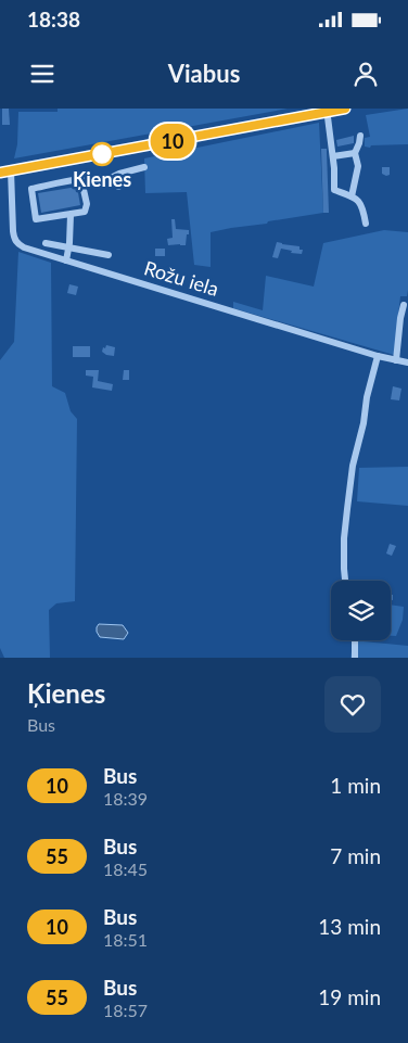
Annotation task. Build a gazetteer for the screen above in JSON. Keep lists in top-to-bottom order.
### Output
{
  "streets": {
    "street": ["Rožu iela"]
  },
  "places": ["Ķienes"],
  "lines": ["bus line 10"],
  "page": {
    "status": "18:38",
    "header": "Viabus",
    "on_map": "10",
    "heading": ["Ķienes", "Bus"],
    "list": [
      {
        "mark": "10",
        "name": "Bus",
        "note": "18:39",
        "value": "1 min"
      },
      {
        "mark": "55",
        "name": "Bus",
        "note": "18:45",
        "value": "7 min"
      },
      {
        "mark": "10",
        "name": "Bus",
        "note": "18:51",
        "value": "13 min"
      },
      {
        "mark": "55",
        "name": "Bus",
        "note": "18:57",
        "value": "19 min"
      }
    ]
  }
}
